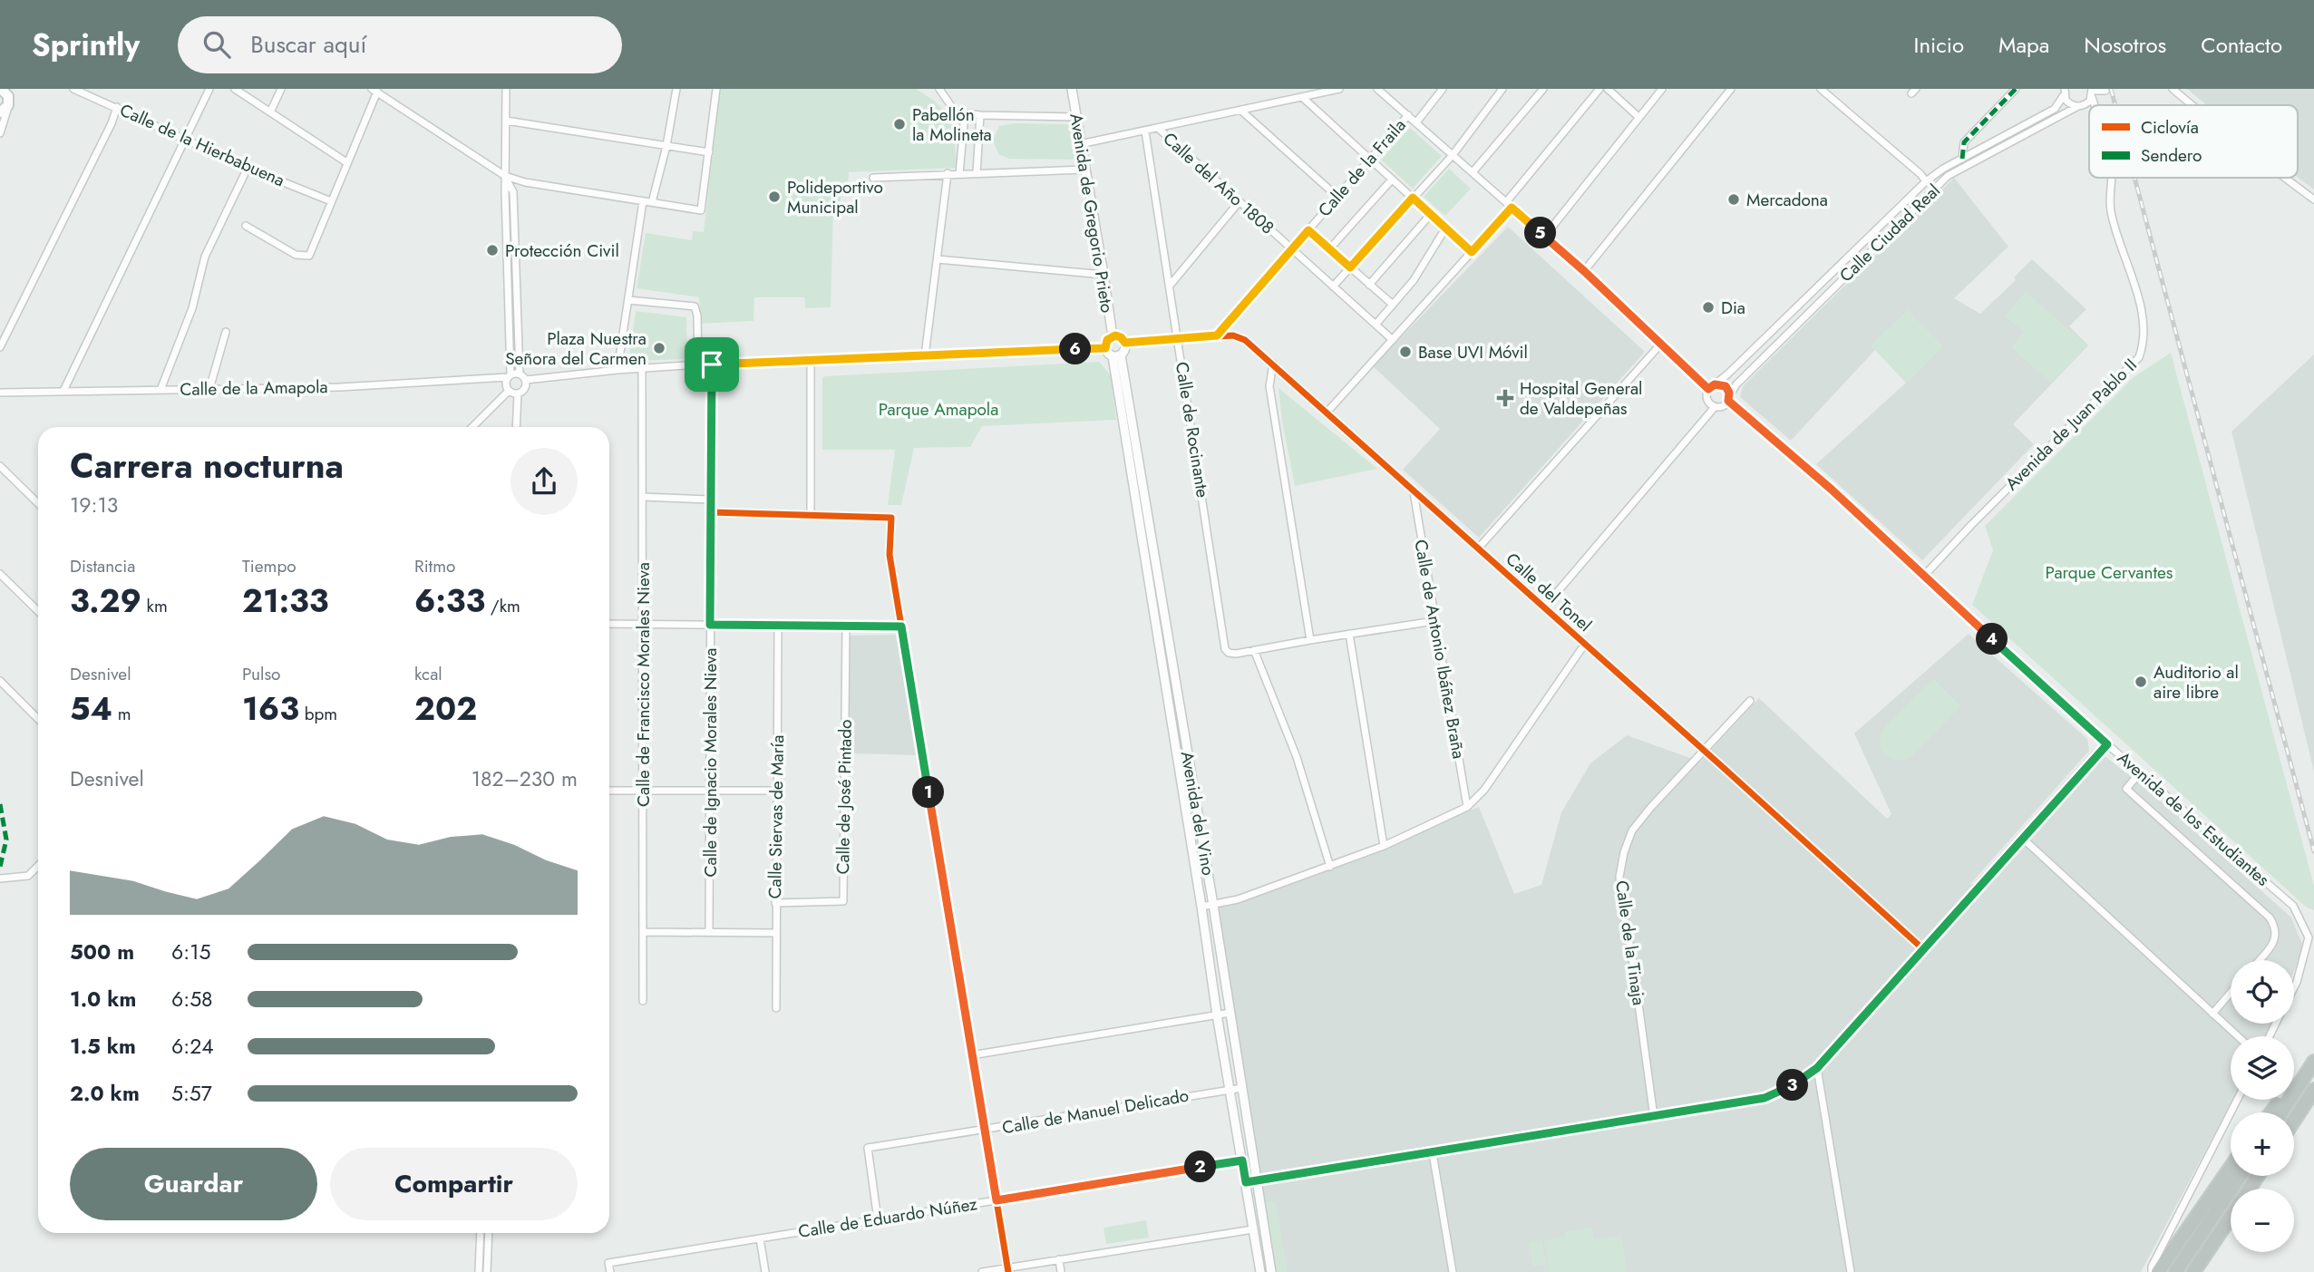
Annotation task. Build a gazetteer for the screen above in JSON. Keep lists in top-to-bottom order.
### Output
{
  "streets": {
    "street": [
      "Calle de la Hierbabuena",
      "Calle de la Fraila",
      "Calle del Año 1808",
      "Avenida de Gregorio Prieto",
      "Calle Ciudad Real",
      "Calle de la Amapola",
      "Avenida de Juan Pablo II",
      "Calle de Rocinante",
      "Calle del Tonel",
      "Calle de Antonio Ibáñez Braña",
      "Calle de Francisco Morales Nieva",
      "Calle de Ignacio Morales Nieva",
      "Calle de José Pintado",
      "Avenida del Vino",
      "Calle Siervas de María",
      "Avenida de los Estudiantes",
      "Calle de la Tinaja",
      "Calle de Manuel Delicado",
      "Calle de Eduardo Núñez"
    ]
  },
  "crossings": [
    ["Calle de la Fraila", "Calle del Año 1808"],
    ["Calle de la Fraila", "Calle del Tonel"],
    ["Avenida de Gregorio Prieto", "Calle del Tonel"],
    ["Avenida de Gregorio Prieto", "Avenida del Vino"],
    ["Calle Ciudad Real", "Avenida de los Estudiantes"],
    ["Avenida de Juan Pablo II", "Avenida de los Estudiantes"],
    ["Calle de Rocinante", "Calle del Tonel"],
    ["Calle del Tonel", "Calle de Antonio Ibáñez Braña"],
    ["Calle del Tonel", "Avenida del Vino"],
    ["Calle del Tonel", "Calle de la Tinaja"],
    ["Calle de José Pintado", "Calle Siervas de María"],
    ["Avenida del Vino", "Calle de Manuel Delicado"],
    ["Avenida del Vino", "Calle de Eduardo Núñez"],
    ["Calle de Manuel Delicado", "Calle de Eduardo Núñez"]
  ],
  "parks": ["Parque Amapola", "Parque Cervantes"],
  "places": {
    "other": [
      "Pabellón la Molineta",
      "Polideportivo Municipal",
      "Mercadona",
      "Protección Civil",
      "Dia",
      "Plaza Nuestra Señora del Carmen",
      "Base UVI Móvil",
      "Auditorio al aire libre"
    ],
    "health": ["Hospital General de Valdepeñas"]
  },
  "legend": ["Ciclovía", "Sendero"],
  "page": {
    "header": "Sprintly",
    "search": "Buscar aquí",
    "nav": [
      "Inicio",
      "Mapa",
      "Nosotros",
      "Contacto"
    ],
    "pins": [
      "5",
      "6",
      "4",
      "1",
      "3",
      "2"
    ],
    "heading": ["Carrera nocturna", "19:13"],
    "stats": [
      ["Distancia", "3.29 km"],
      ["Tiempo", "21:33"],
      ["Ritmo", "6:33 /km"],
      ["Desnivel", "54 m"],
      ["Pulso", "163 bpm"],
      ["kcal", "202"]
    ],
    "chart": ["Desnivel", "182–230 m"],
    "list": [
      {
        "name": "500 m",
        "note": "6:15"
      },
      {
        "name": "1.0 km",
        "note": "6:58"
      },
      {
        "name": "1.5 km",
        "note": "6:24"
      },
      {
        "name": "2.0 km",
        "note": "5:57"
      }
    ],
    "map_buttons": ["+", "−"],
    "buttons": ["Guardar", "Compartir"]
  }
}
